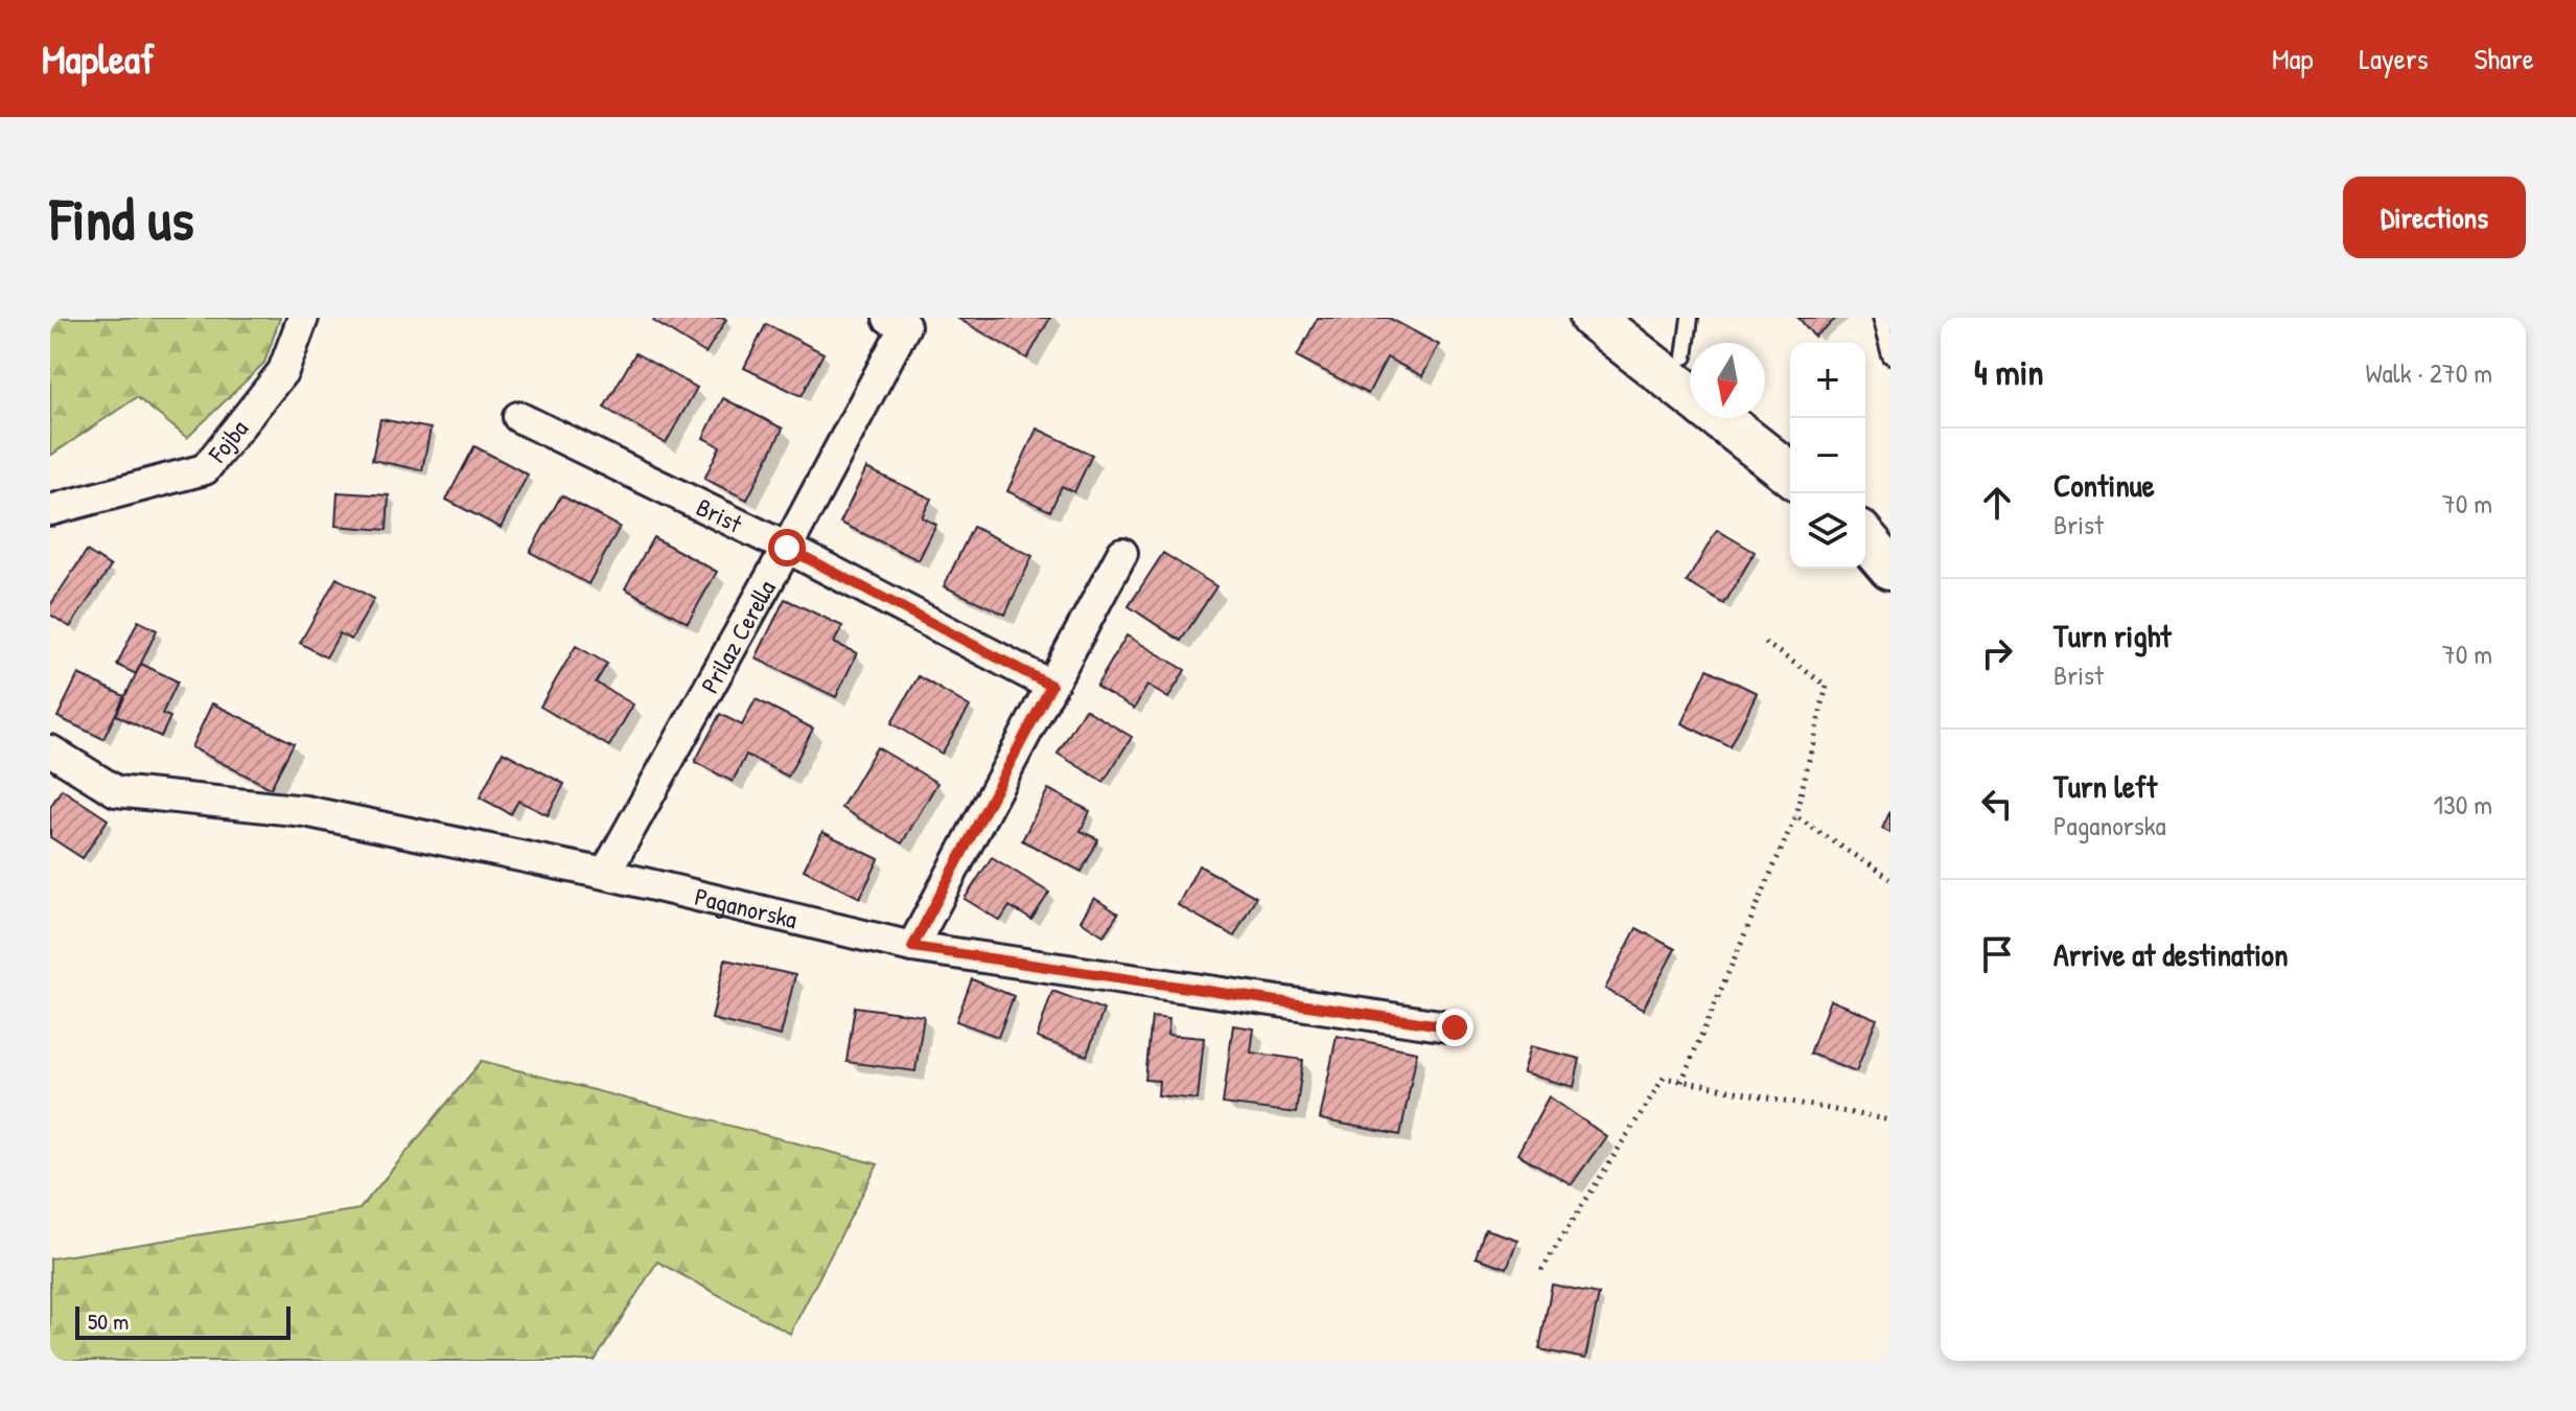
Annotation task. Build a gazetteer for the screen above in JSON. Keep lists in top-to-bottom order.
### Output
{
  "streets": {
    "street": [
      "Fojba",
      "Brist",
      "Prilaz Cerella",
      "Paganorska"
    ]
  },
  "crossings": [
    ["Brist", "Prilaz Cerella"],
    ["Prilaz Cerella", "Paganorska"]
  ],
  "scale_bar": "50 m",
  "north": "bottom",
  "page": {
    "header": "Mapleaf",
    "nav": ["Map", "Layers", "Share"],
    "buttons": "Directions",
    "title": "Find us",
    "heading": ["4 min", "Walk · 270 m"],
    "map_buttons": ["+", "−"],
    "list": [
      ["Continue", "Brist", "70 m"],
      ["Turn right", "Brist", "70 m"],
      ["Turn left", "Paganorska", "130 m"],
      "Arrive at destination"
    ],
    "scale": "50 m"
  }
}
